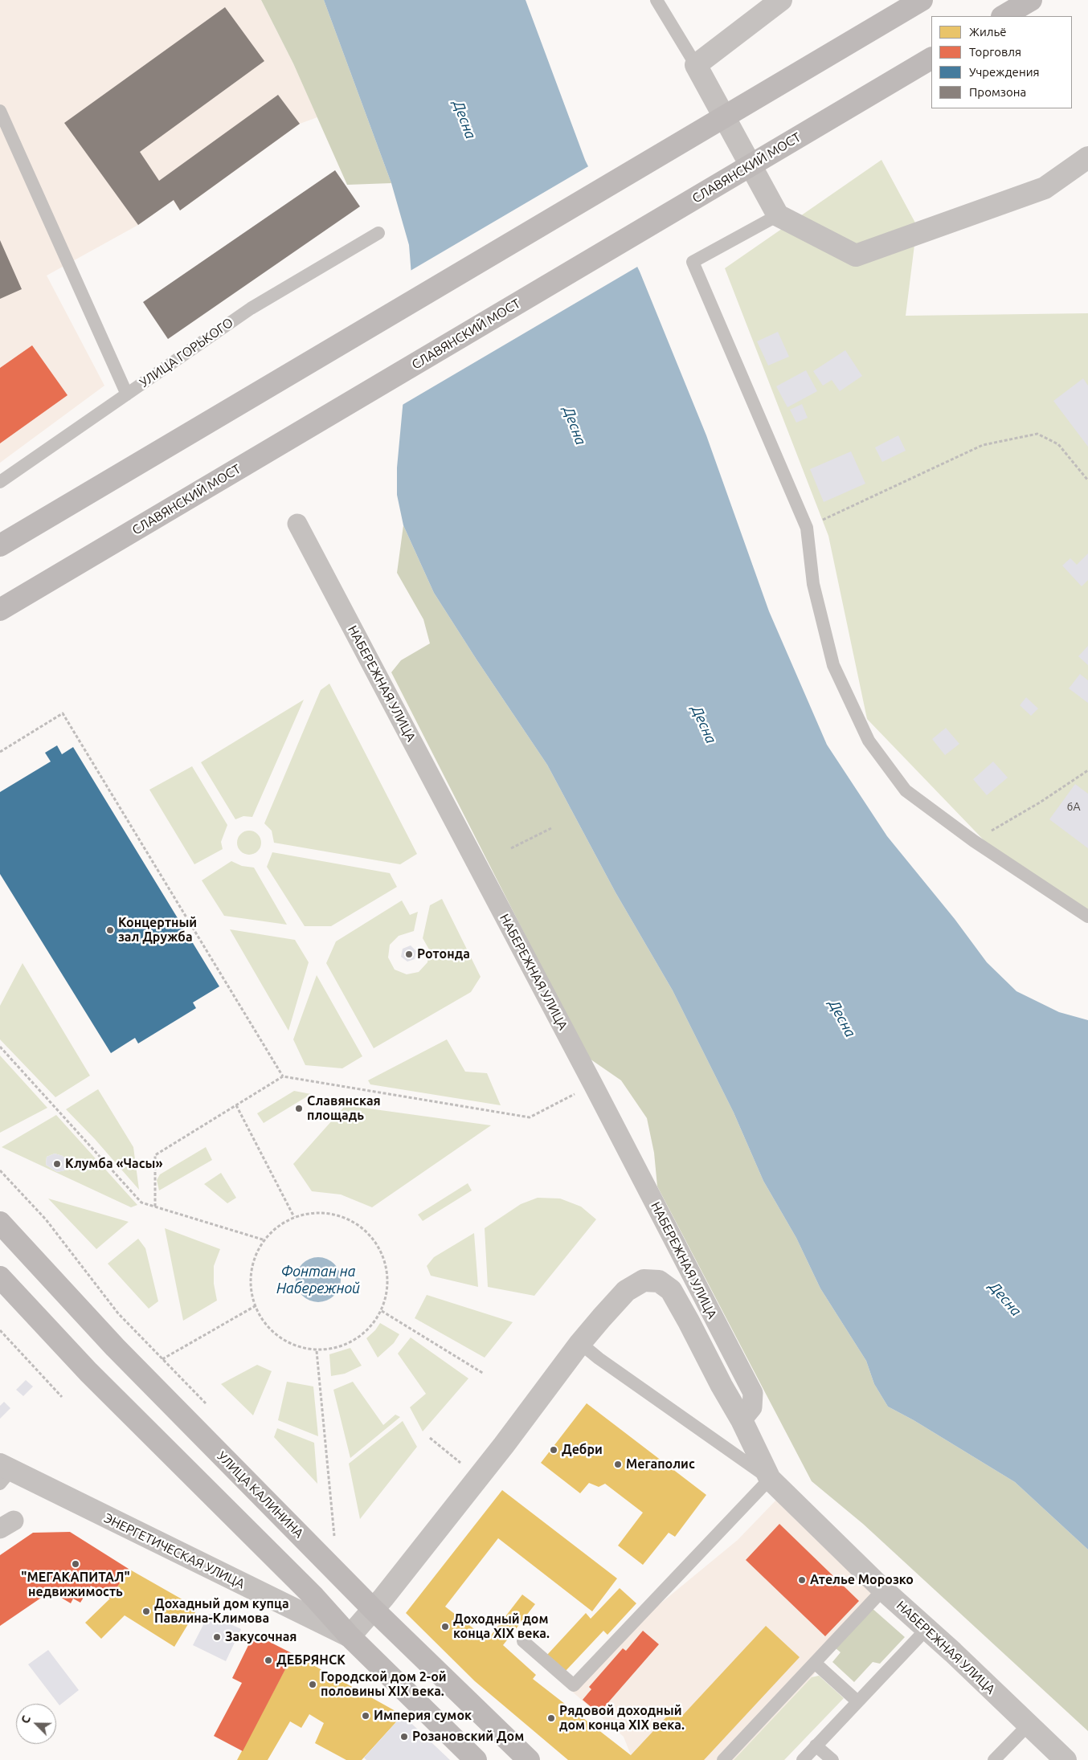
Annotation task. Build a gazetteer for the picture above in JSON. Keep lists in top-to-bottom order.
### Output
{
  "streets": {
    "main road": ["СЛАВЯНСКИЙ МОСТ", "УЛИЦА КАЛИНИНА"],
    "street": ["НАБЕРЕЖНАЯ УЛИЦА", "ЭНЕРГЕТИЧЕСКАЯ УЛИЦА"],
    "lane": ["УЛИЦА ГОРЬКОГО"]
  },
  "water": ["Десна", "Фонтан на Набережной"],
  "places": [
    "Концертный зал Дружба",
    "Ротонда",
    "Славянская площадь",
    "Клумба «Часы»",
    "Дебри",
    "Мегаполис",
    "\"МЕГАКАПИТАЛ\" недвижимость",
    "Ателье Морозко",
    "Дохадный дом купца Павлина-Климова",
    "Доходный дом конца XIX века.",
    "Закусочная",
    "ДЕБРЯНСК",
    "Городской дом 2-ой половины XIX века.",
    "Империя сумок",
    "Рядовой доходный дом конца XIX века.",
    "Розановский Дом"
  ],
  "house_numbers": ["6А"],
  "legend": [
    "Жильё",
    "Торговля",
    "Учреждения",
    "Промзона"
  ],
  "north": "top left"
}
